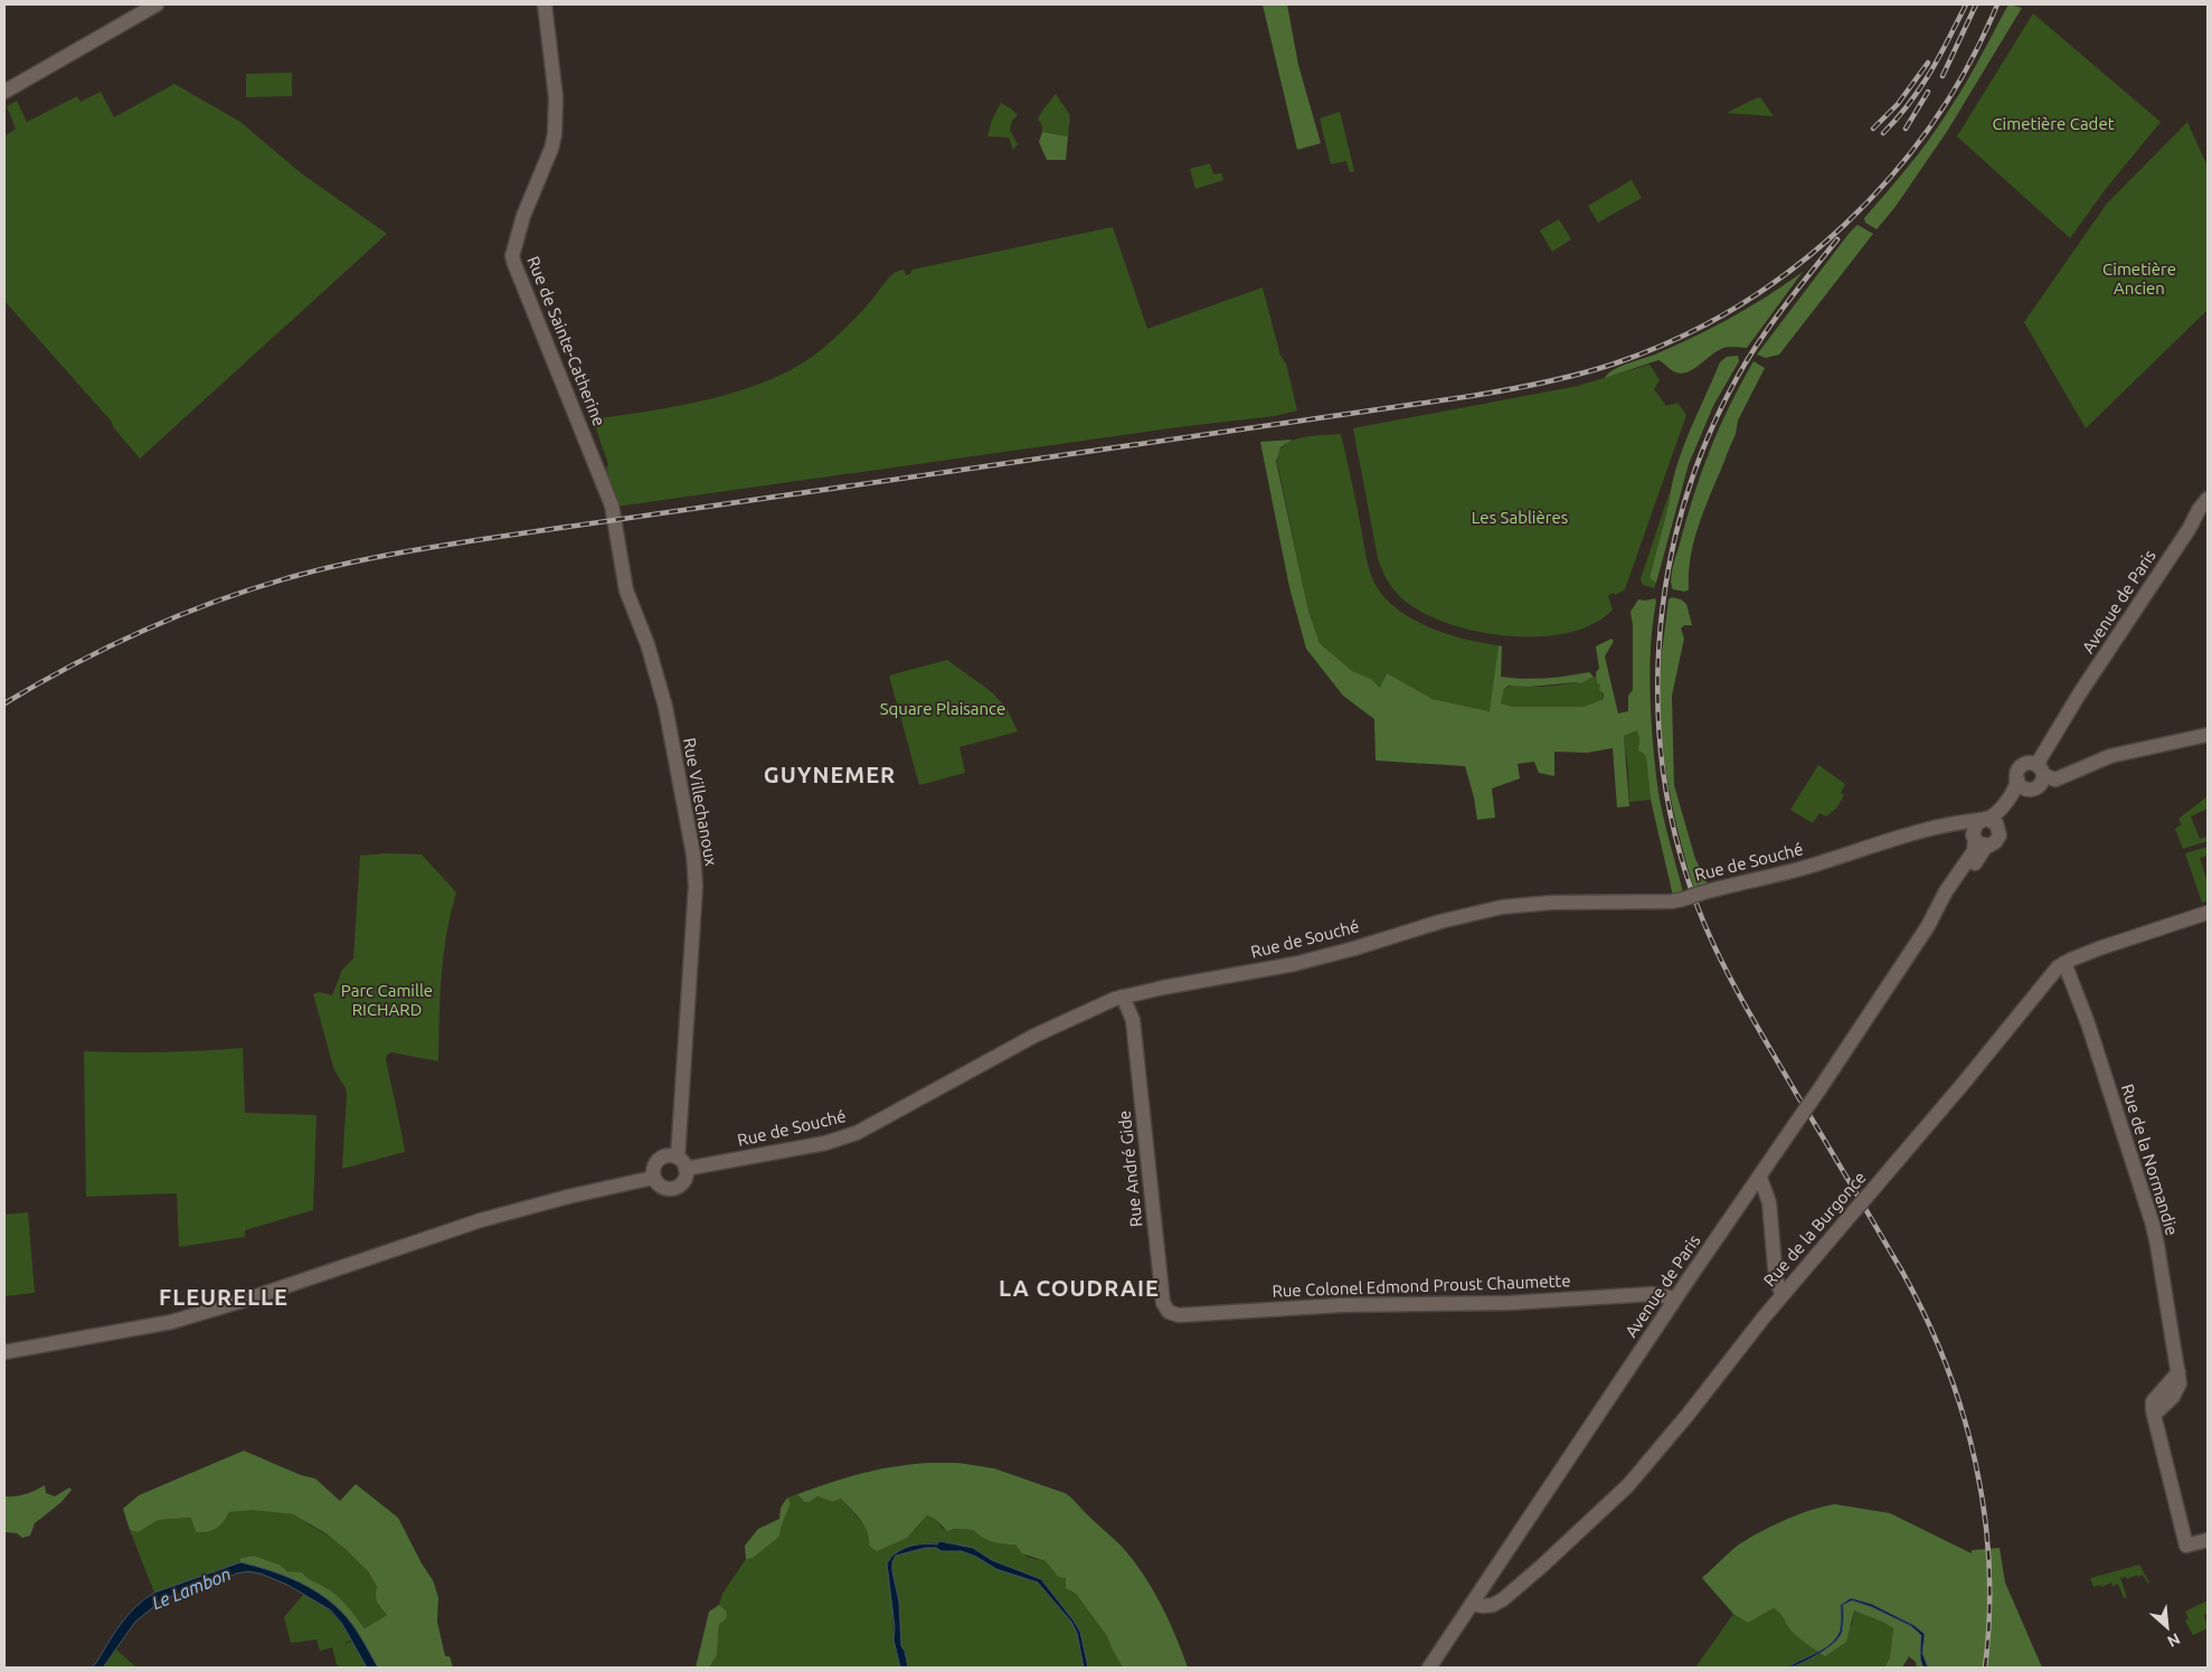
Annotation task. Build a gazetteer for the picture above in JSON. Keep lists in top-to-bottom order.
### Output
{
  "streets": {
    "street": [
      "Rue de Sainte-Catherine",
      "Avenue de Paris",
      "Rue Villechanoux",
      "Rue de Souché",
      "Rue de la Normandie",
      "Rue André Gide",
      "Rue de la Burgonce",
      "Rue Colonel Edmond Proust Chaumette"
    ]
  },
  "crossings": [
    ["Rue de Sainte-Catherine", "Rue Villechanoux"],
    ["Avenue de Paris", "Rue de Souché"],
    ["Avenue de Paris", "Rue de la Burgonce"],
    ["Avenue de Paris", "Rue Colonel Edmond Proust Chaumette"],
    ["Rue Villechanoux", "Rue de Souché"],
    ["Rue de Souché", "Rue André Gide"],
    ["Rue de la Normandie", "Rue de la Burgonce"],
    ["Rue André Gide", "Rue Colonel Edmond Proust Chaumette"]
  ],
  "districts": ["GUYNEMER", "LA COUDRAIE", "FLEURELLE"],
  "water": ["Le Lambon"],
  "parks": [
    "Cimetière Cadet",
    "Cimetière Ancien",
    "Les Sablières",
    "Square Plaisance",
    "Parc Camille RICHARD"
  ],
  "north": "bottom right"
}
